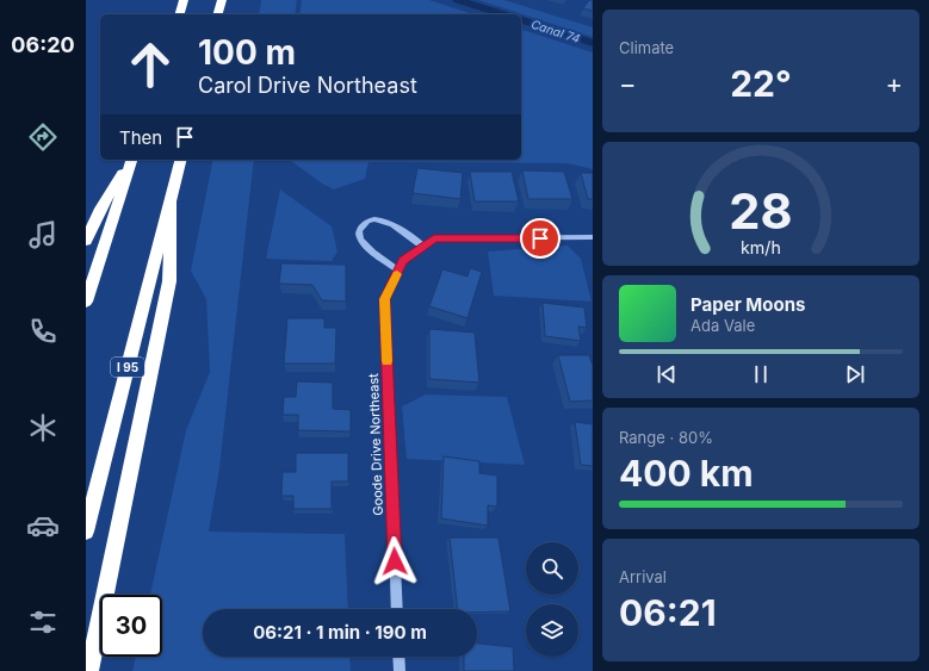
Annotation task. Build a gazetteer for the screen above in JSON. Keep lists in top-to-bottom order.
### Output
{
  "streets": {
    "highway": ["I 95"],
    "street": ["Goode Drive Northeast"]
  },
  "water": ["Canal 74"],
  "page": {
    "tabs": "06:20",
    "tile": [
      "Climate",
      ["Range · 80%", "400 km"],
      ["Arrival", "06:21"]
    ],
    "turn": ["100 m", "Carol Drive Northeast"],
    "heat": ["−", "22°", "+"],
    "then": "Then",
    "song": ["Paper Moons", "Ada Vale"],
    "limit": "30",
    "trip": "06:21 · 1 min · 190 m",
    "gauge": ["28", "km/h"]
  }
}
